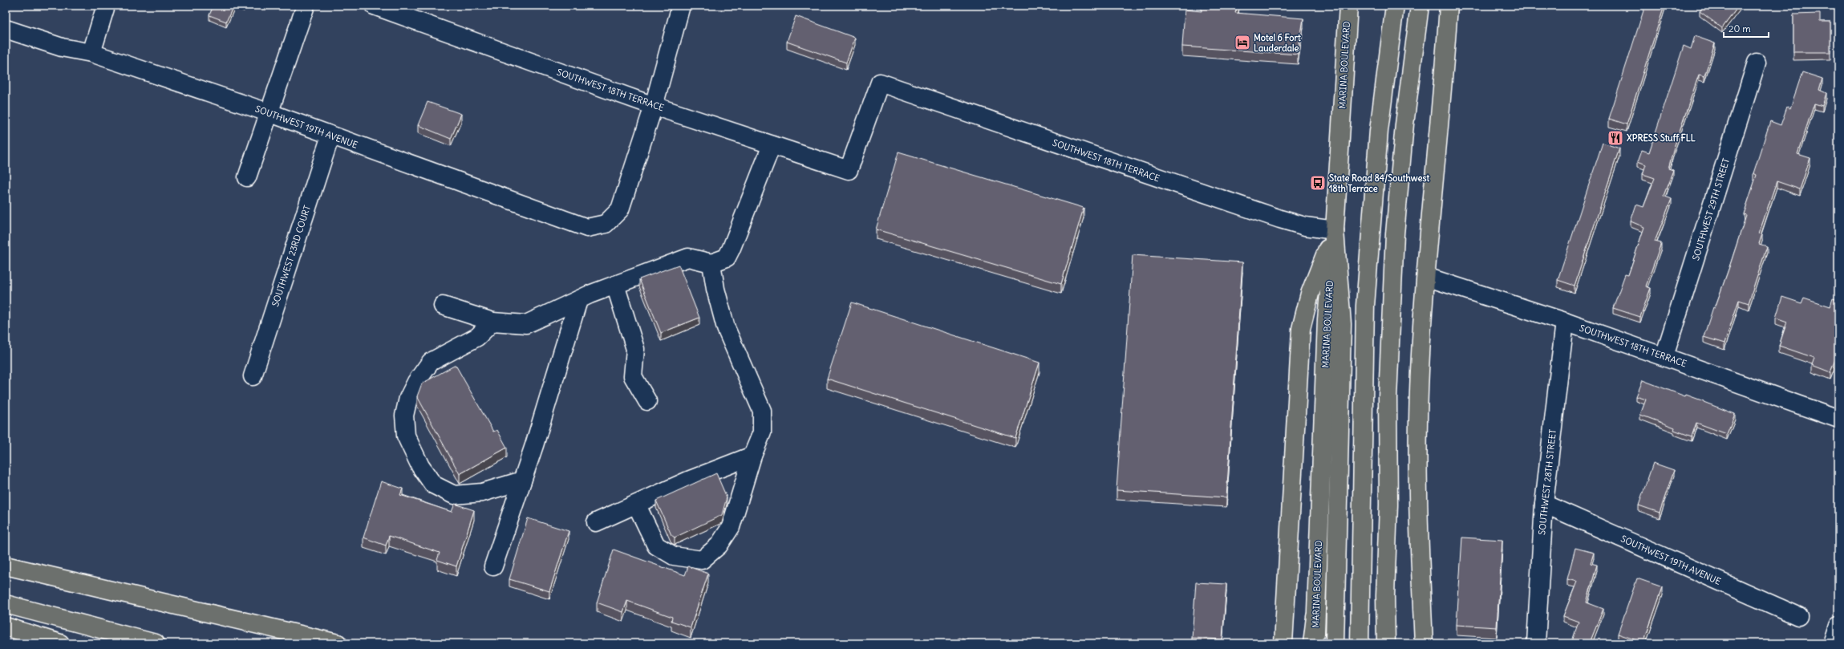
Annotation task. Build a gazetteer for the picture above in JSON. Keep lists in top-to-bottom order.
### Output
{
  "streets": {
    "main road": ["MARINA BOULEVARD"],
    "street": [
      "SOUTHWEST 18TH TERRACE",
      "SOUTHWEST 19TH AVENUE",
      "SOUTHWEST 29TH STREET",
      "SOUTHWEST 23RD COURT",
      "SOUTHWEST 28TH STREET"
    ]
  },
  "crossings": [
    ["MARINA BOULEVARD", "SOUTHWEST 18TH TERRACE"],
    ["SOUTHWEST 18TH TERRACE", "SOUTHWEST 19TH AVENUE"],
    ["SOUTHWEST 18TH TERRACE", "SOUTHWEST 29TH STREET"],
    ["SOUTHWEST 18TH TERRACE", "SOUTHWEST 28TH STREET"],
    ["SOUTHWEST 19TH AVENUE", "SOUTHWEST 23RD COURT"],
    ["SOUTHWEST 19TH AVENUE", "SOUTHWEST 28TH STREET"]
  ],
  "places": {
    "hotel": ["Motel 6 Fort Lauderdale"],
    "restaurant": ["XPRESS Stuff FLL"],
    "bus stop": ["State Road 84/Southwest 18th Terrace"]
  },
  "scale_bar": "20 m"
}
